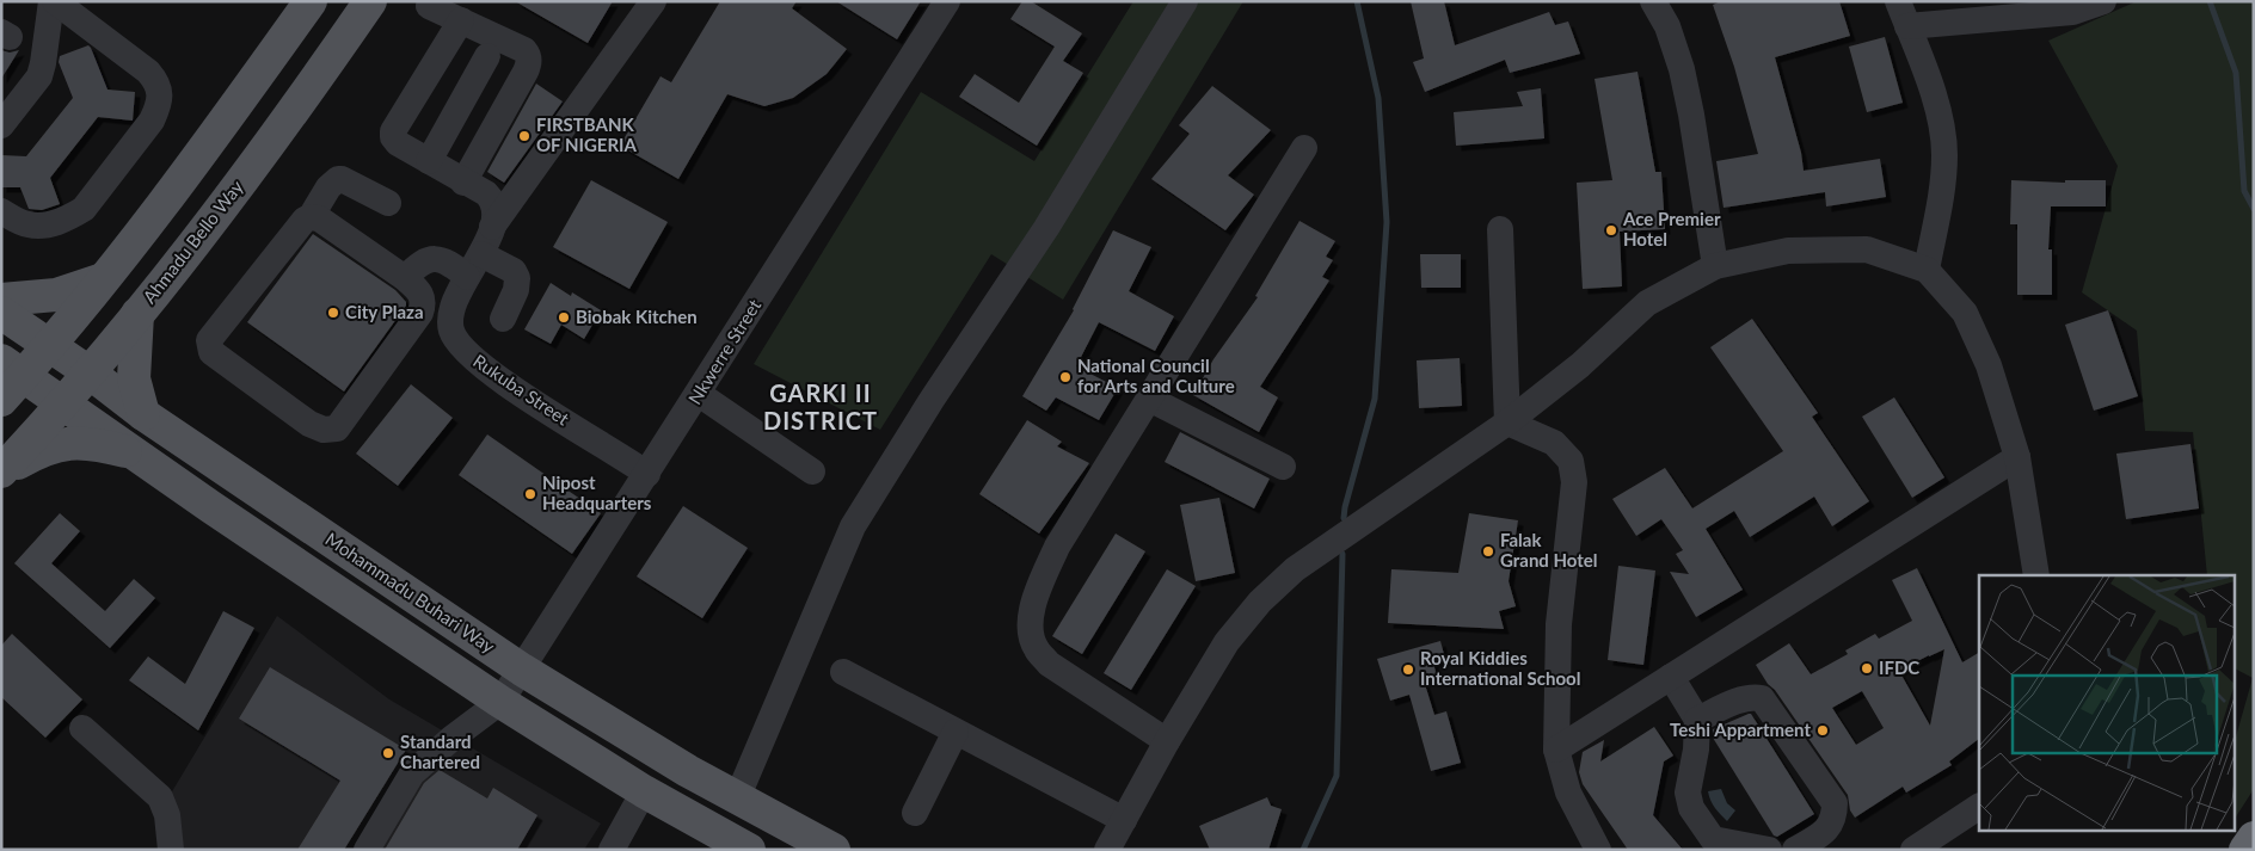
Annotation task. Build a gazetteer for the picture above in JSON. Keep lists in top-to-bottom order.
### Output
{
  "streets": {
    "main road": ["Ahmadu Bello Way", "Mohammadu Buhari Way"],
    "street": ["Nkwerre Street", "Rukuba Street"]
  },
  "crossings": [
    ["Ahmadu Bello Way", "Mohammadu Buhari Way"],
    ["Nkwerre Street", "Rukuba Street"],
    ["Nkwerre Street", "Mohammadu Buhari Way"]
  ],
  "districts": ["GARKI II DISTRICT"],
  "places": [
    "FIRSTBANK OF NIGERIA",
    "Ace Premier Hotel",
    "City Plaza",
    "Biobak Kitchen",
    "National Council for Arts and Culture",
    "Nipost Headquarters",
    "Falak Grand Hotel",
    "IFDC",
    "Royal Kiddies International School",
    "Teshi Appartment",
    "Standard Chartered"
  ]
}
